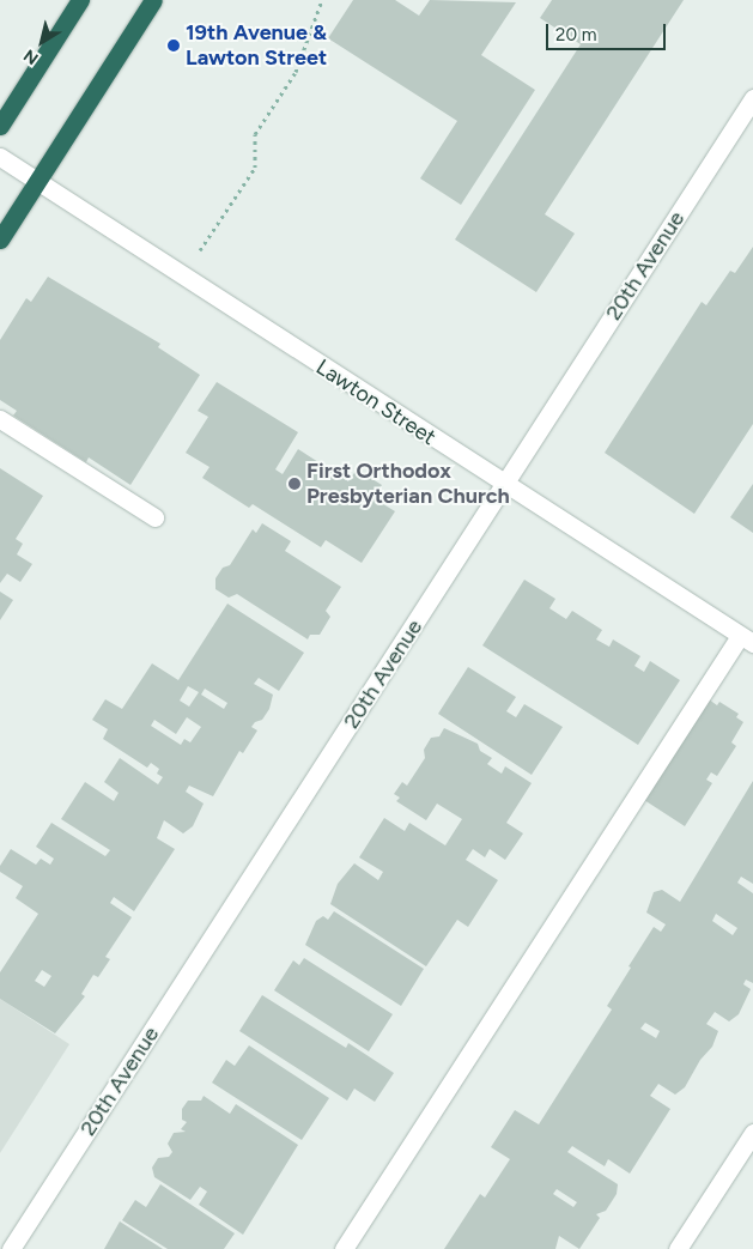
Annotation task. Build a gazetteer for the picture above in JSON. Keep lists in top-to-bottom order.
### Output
{
  "streets": {
    "street": ["20th Avenue", "Lawton Street"]
  },
  "crossings": [
    ["20th Avenue", "Lawton Street"]
  ],
  "places": ["19th Avenue & Lawton Street", "First Orthodox Presbyterian Church"],
  "scale_bar": "20 m",
  "north": "bottom left"
}
